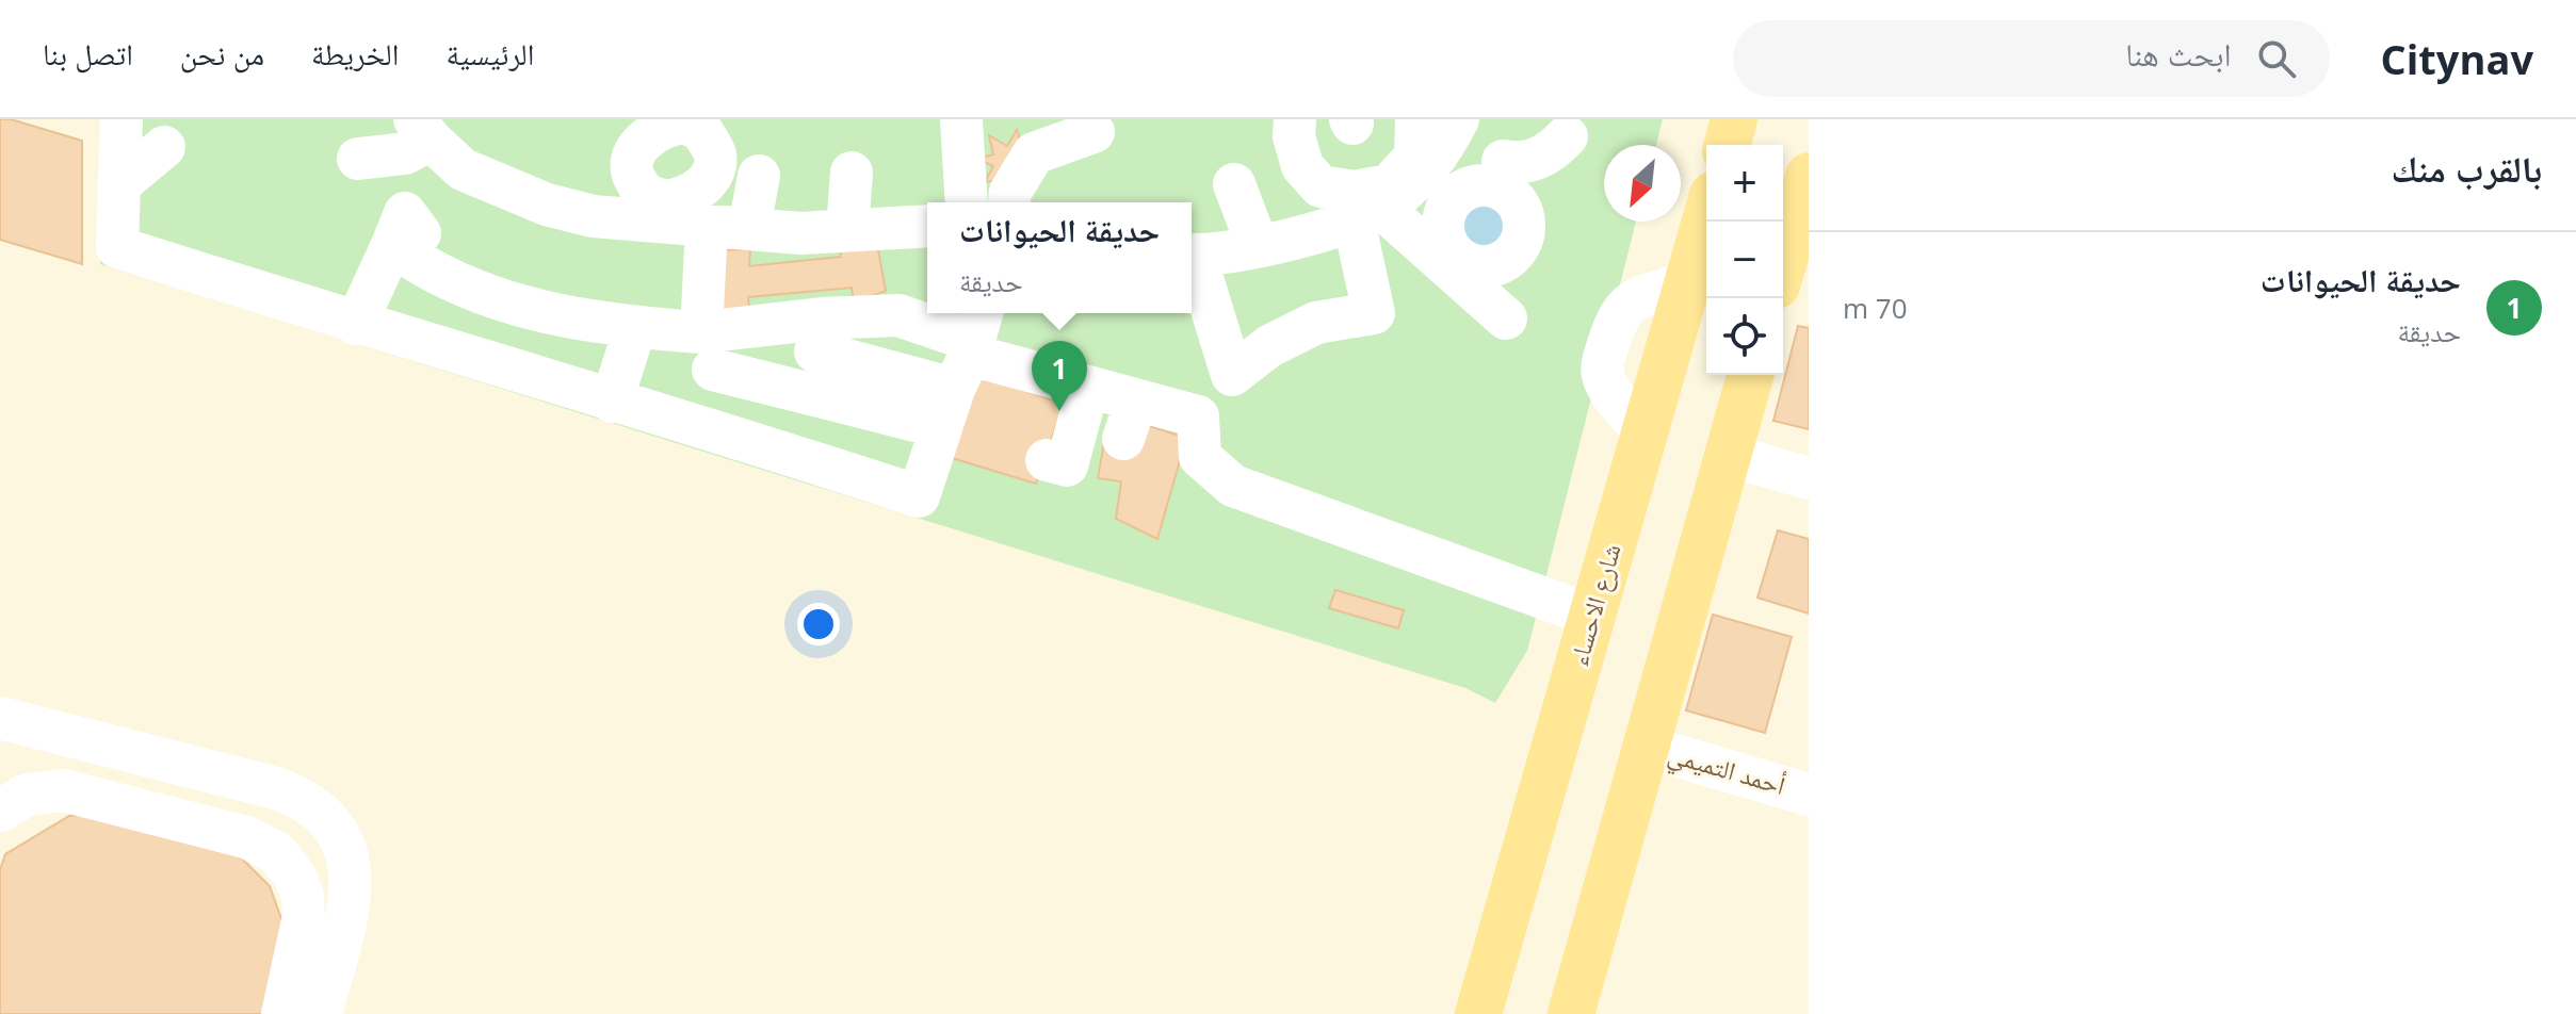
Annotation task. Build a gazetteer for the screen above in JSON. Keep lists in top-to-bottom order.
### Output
{
  "streets": {
    "main road": ["شارع الاحساء"],
    "street": ["أحمد التميمي"]
  },
  "north": "bottom left",
  "page": {
    "header": "Citynav",
    "search": "ابحث هنا",
    "nav": [
      "الرئيسية",
      "الخريطة",
      "من نحن",
      "اتصل بنا"
    ],
    "heading": "بالقرب منك",
    "map_buttons": ["+", "−"],
    "popup": ["حديقة الحيوانات", "حديقة"],
    "list": [
      {
        "mark": "1",
        "name": "حديقة الحيوانات",
        "note": "حديقة",
        "value": "70 m"
      }
    ],
    "pins": "1"
  }
}
